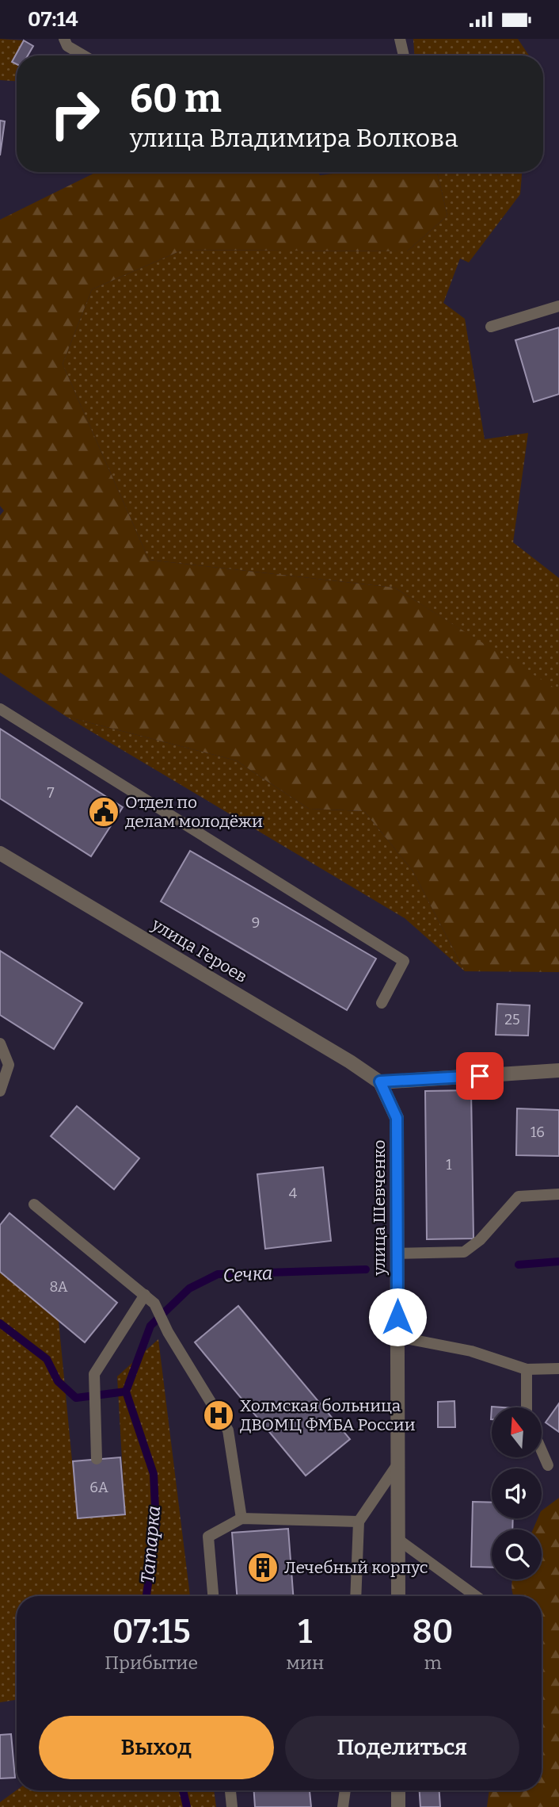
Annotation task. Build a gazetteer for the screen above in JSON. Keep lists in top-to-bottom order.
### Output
{
  "streets": {
    "street": ["улица Героев", "улица Шевченко"]
  },
  "crossings": [
    ["улица Героев", "улица Шевченко"]
  ],
  "water": ["Сечка", "Татарка"],
  "places": {
    "public building": ["Отдел по делам молодёжи"],
    "hospital": ["Холмская больница ДВОМЦ ФМБА России"],
    "building": ["Лечебный корпус"]
  },
  "house_numbers": [
    "7",
    "9",
    "25",
    "16",
    "1",
    "4",
    "8А",
    "6А"
  ],
  "north": "top",
  "page": {
    "status": "07:14",
    "turn": ["60 m", "улица Владимира Волкова"],
    "eta": [
      "07:15",
      "Прибытие",
      "1",
      "мин",
      "80",
      "m"
    ],
    "buttons": ["Выход", "Поделиться"]
  }
}
